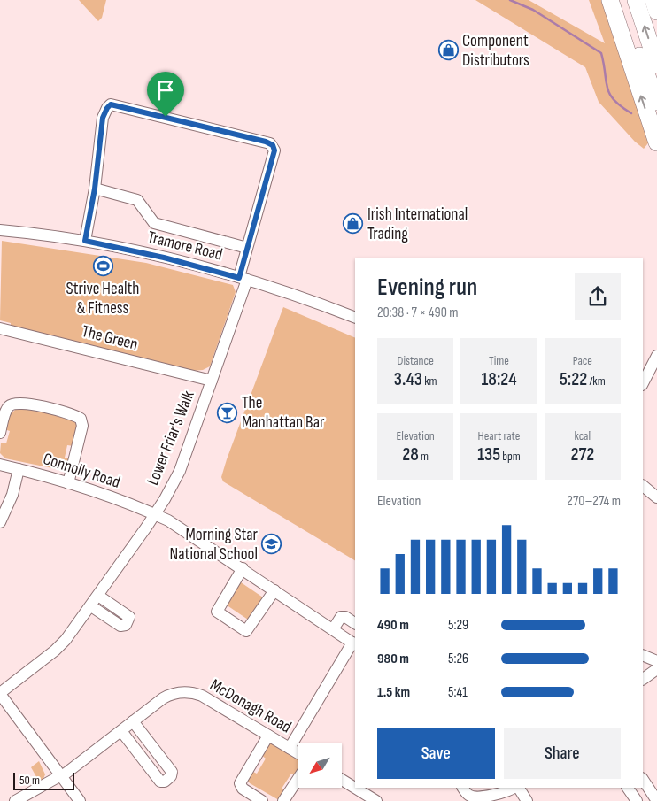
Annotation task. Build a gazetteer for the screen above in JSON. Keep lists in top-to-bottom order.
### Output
{
  "streets": {
    "street": [
      "Tramore Road",
      "The Green",
      "Lower Friar's Walk",
      "Connolly Road",
      "McDonagh Road"
    ]
  },
  "crossings": [
    ["Tramore Road", "Lower Friar's Walk"],
    ["The Green", "Lower Friar's Walk"],
    ["Lower Friar's Walk", "Connolly Road"]
  ],
  "places": {
    "shop": ["Component Distributors", "Irish International Trading"],
    "sports": ["Strive Health & Fitness"],
    "bar": ["The Manhattan Bar"],
    "school or university": ["Morning Star National School"]
  },
  "scale_bar": "50 m",
  "north": "bottom left",
  "page": {
    "heading": ["Evening run", "20:38 · 7 × 490 m"],
    "stats": [
      ["Distance", "3.43 km"],
      ["Time", "18:24"],
      ["Pace", "5:22 /km"],
      ["Elevation", "28 m"],
      ["Heart rate", "135 bpm"],
      ["kcal", "272"]
    ],
    "chart": ["Elevation", "270–274 m"],
    "list": [
      {
        "name": "490 m",
        "note": "5:29"
      },
      {
        "name": "980 m",
        "note": "5:26"
      },
      {
        "name": "1.5 km",
        "note": "5:41"
      }
    ],
    "buttons": ["Save", "Share"],
    "scale": "50 m"
  }
}
